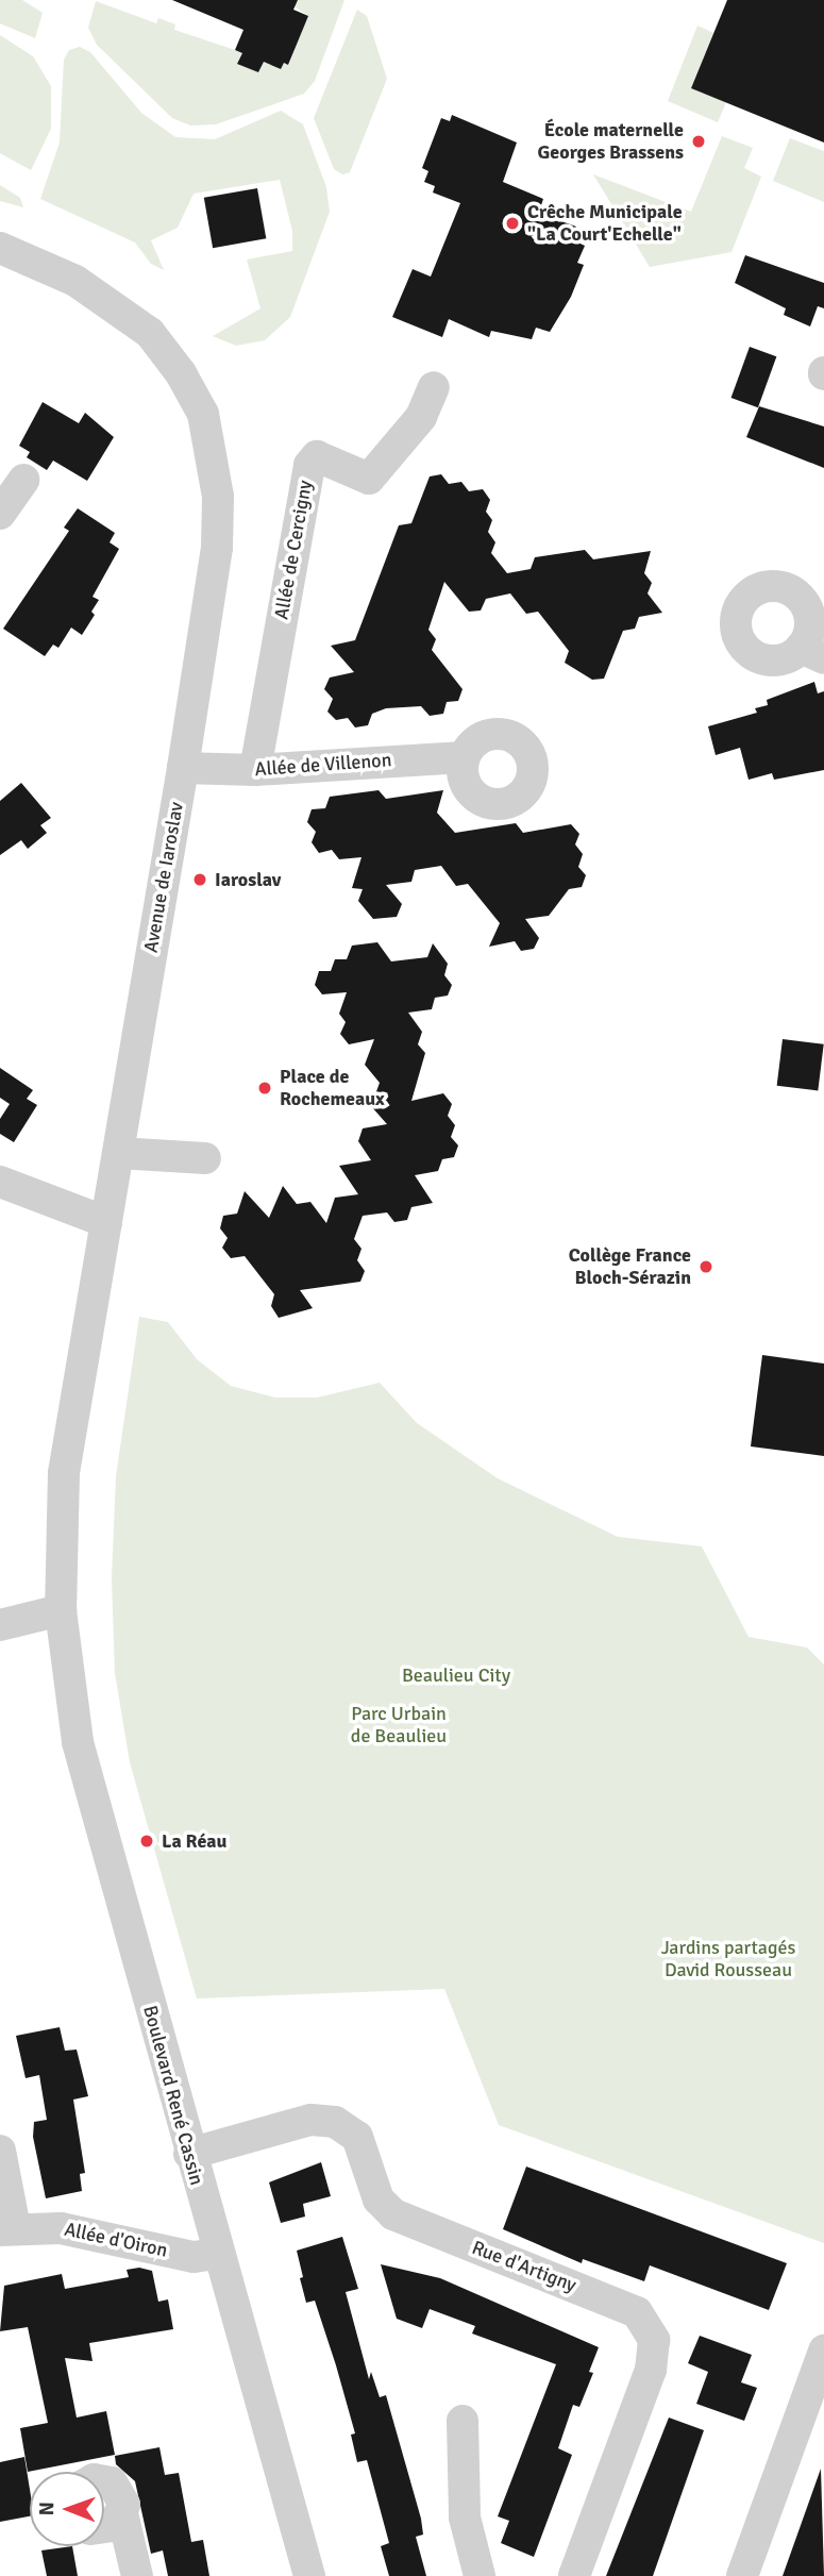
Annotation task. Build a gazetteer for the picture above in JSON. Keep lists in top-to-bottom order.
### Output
{
  "streets": {
    "street": [
      "Allée de Cercigny",
      "Allée de Villenon",
      "Avenue de Iaroslav",
      "Boulevard René Cassin",
      "Allée d'Oiron",
      "Rue d'Artigny"
    ]
  },
  "crossings": [
    ["Allée de Cercigny", "Allée de Villenon"],
    ["Allée de Villenon", "Avenue de Iaroslav"],
    ["Avenue de Iaroslav", "Boulevard René Cassin"],
    ["Boulevard René Cassin", "Allée d'Oiron"],
    ["Boulevard René Cassin", "Rue d'Artigny"]
  ],
  "parks": ["Beaulieu City", "Parc Urbain de Beaulieu", "Jardins partagés David Rousseau"],
  "places": [
    "École maternelle Georges Brassens",
    "Crêche Municipale \"La Court'Echelle\"",
    "Iaroslav",
    "Place de Rochemeaux",
    "Collège France Bloch-Sérazin",
    "La Réau"
  ],
  "north": "left"
}
